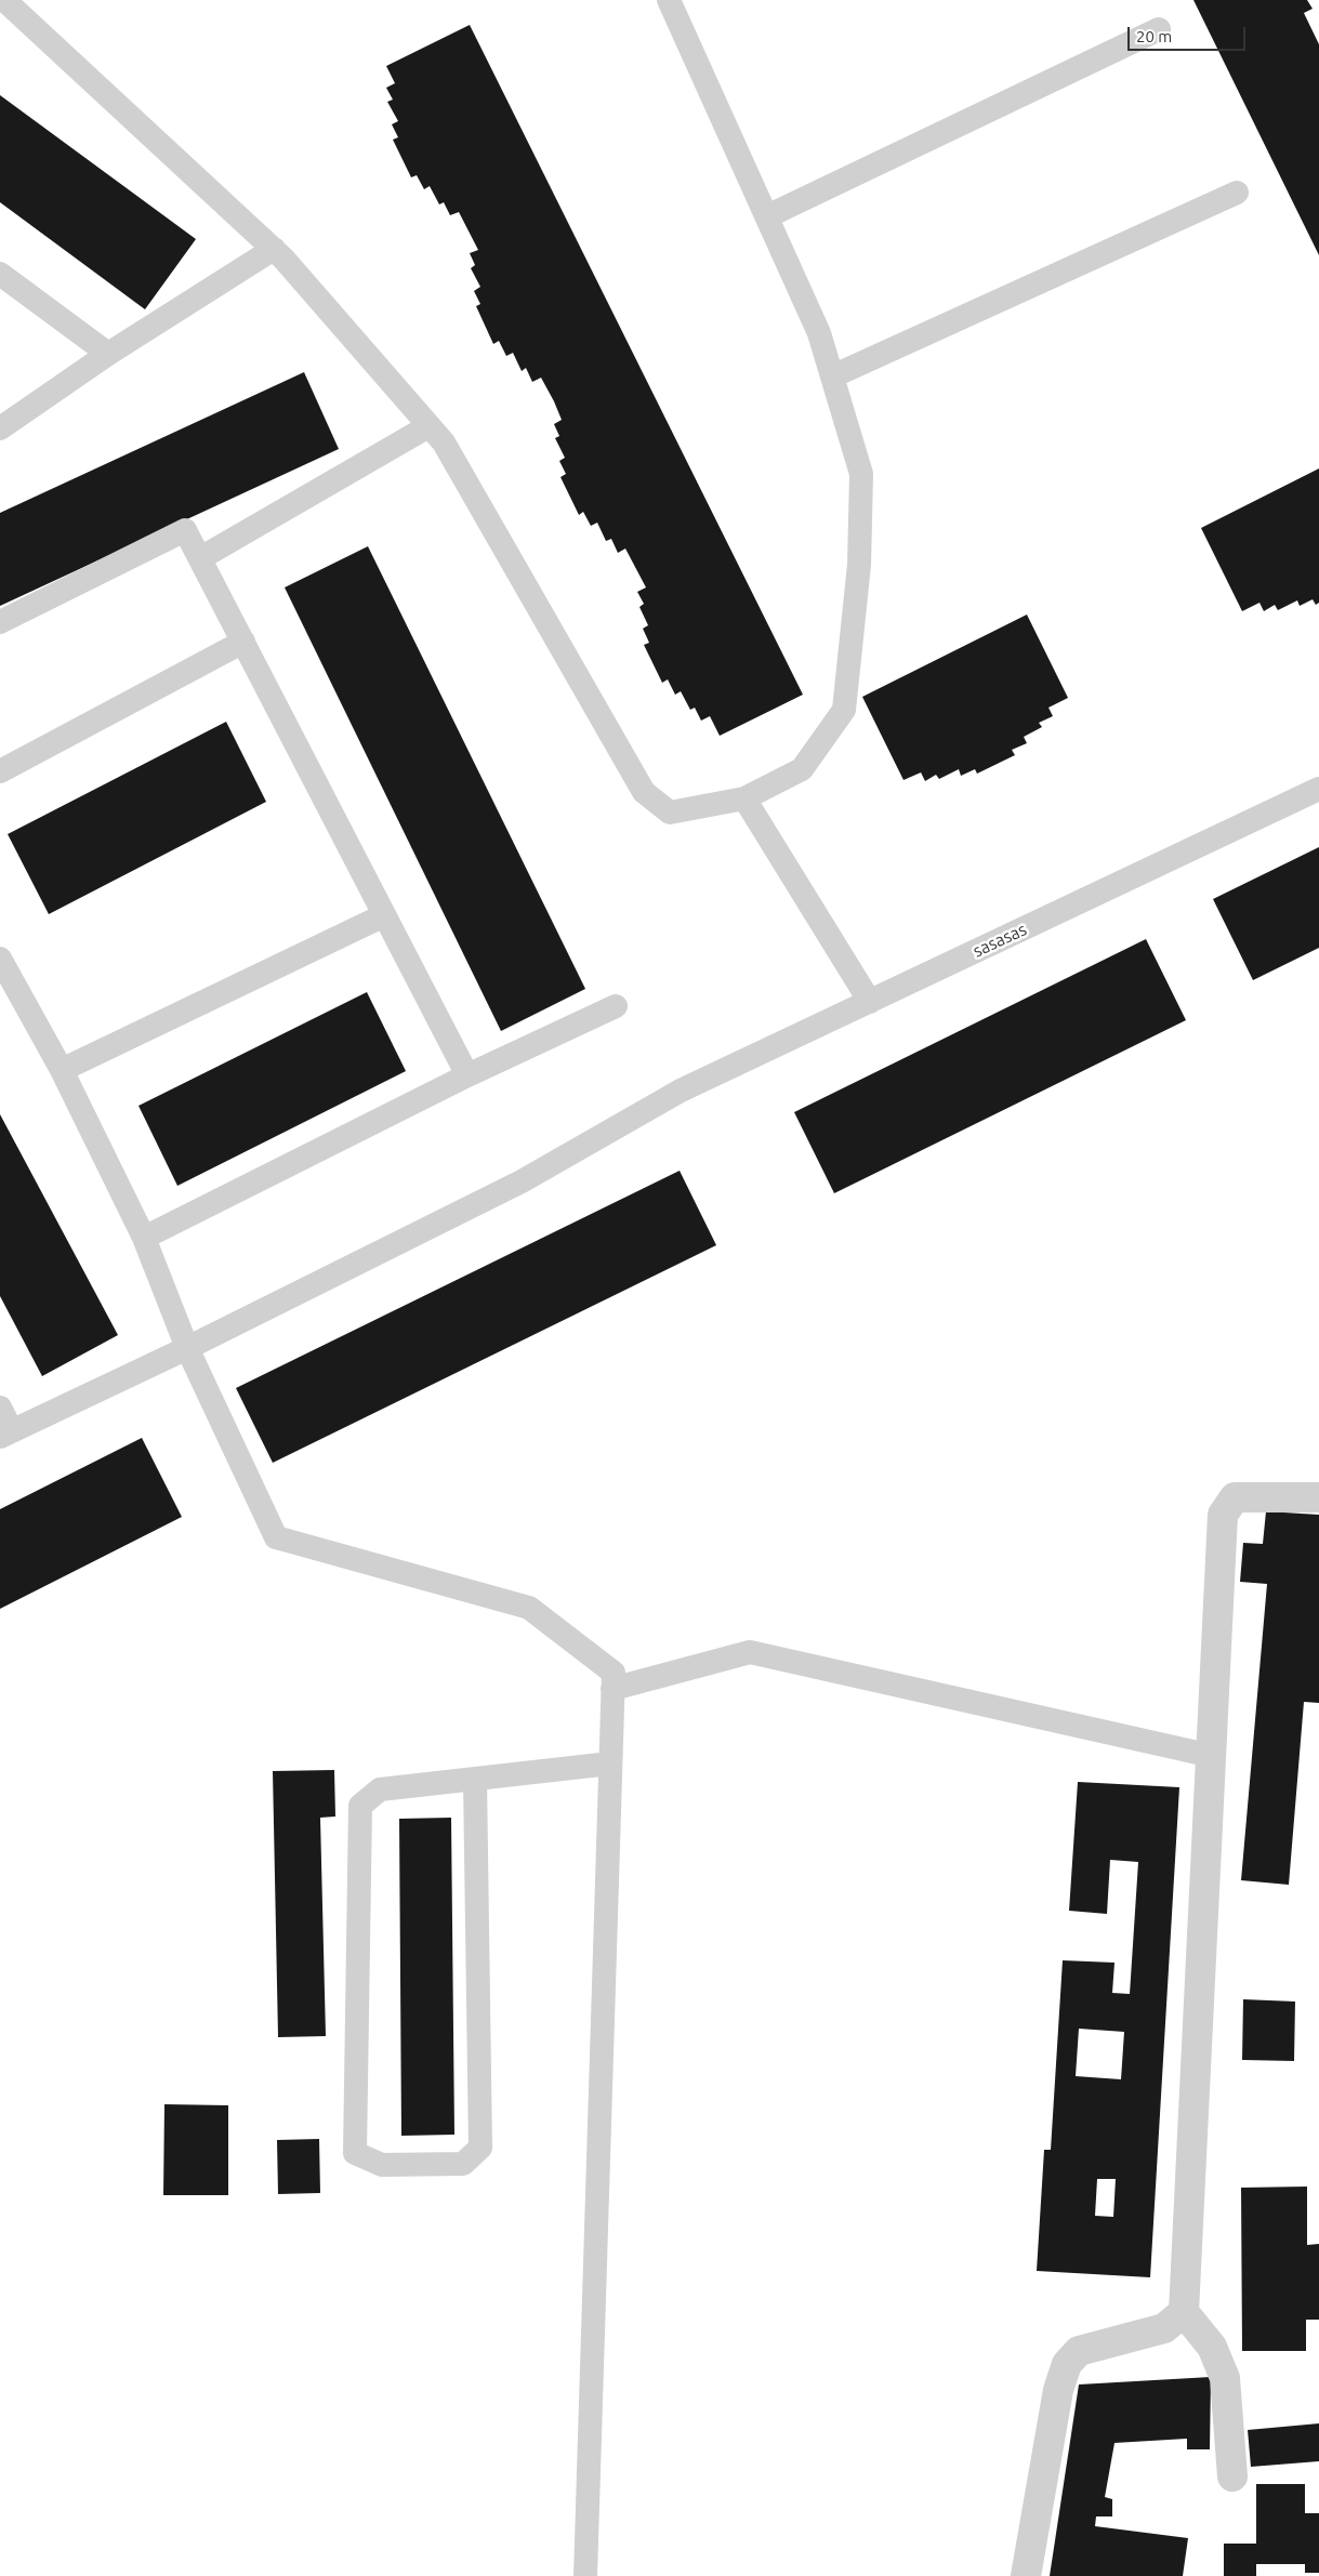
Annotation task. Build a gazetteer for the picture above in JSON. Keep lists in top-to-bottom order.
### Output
{
  "streets": {
    "lane": ["sasasas"]
  },
  "scale_bar": "20 m"
}
